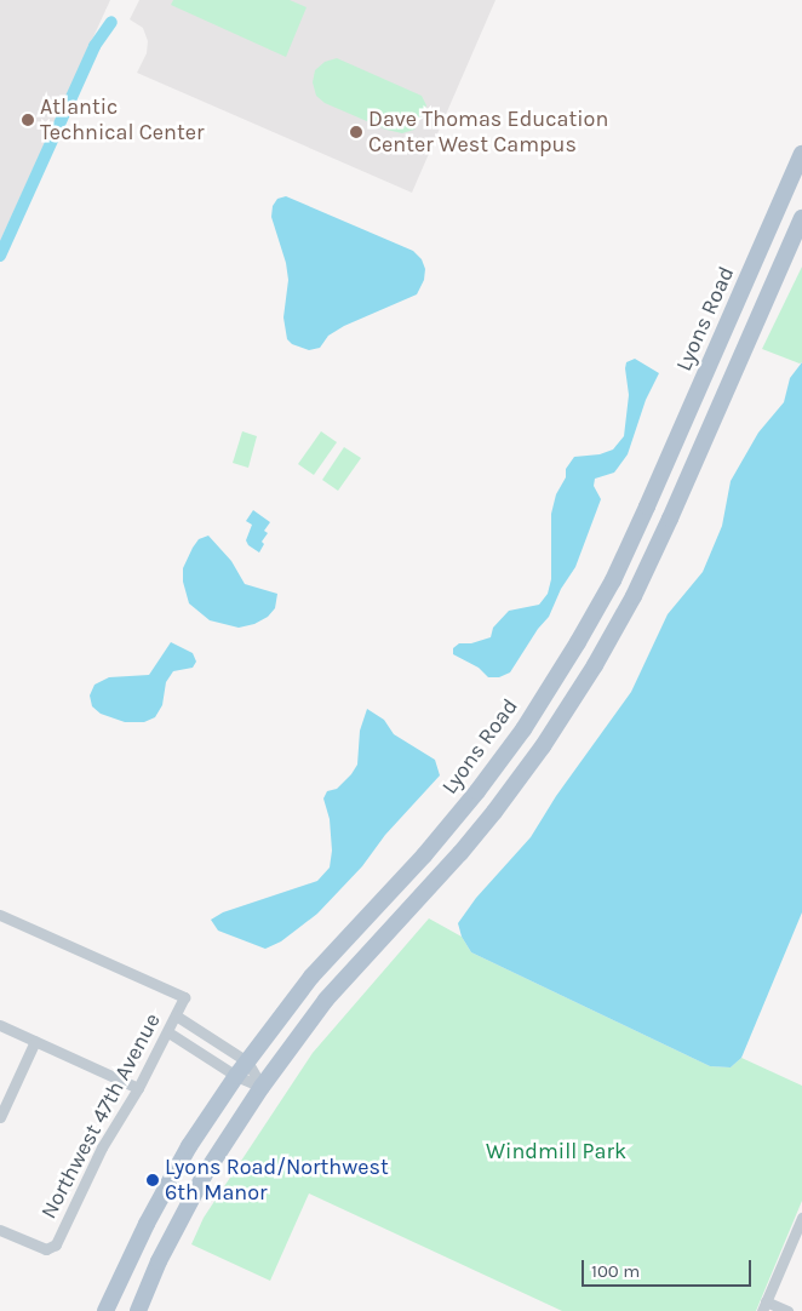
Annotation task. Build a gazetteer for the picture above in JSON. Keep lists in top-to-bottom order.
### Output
{
  "streets": {
    "main road": ["Lyons Road"],
    "street": ["Northwest 47th Avenue"]
  },
  "parks": ["Windmill Park"],
  "places": ["Atlantic Technical Center", "Dave Thomas Education Center West Campus", "Lyons Road/Northwest 6th Manor"],
  "scale_bar": "100 m"
}
